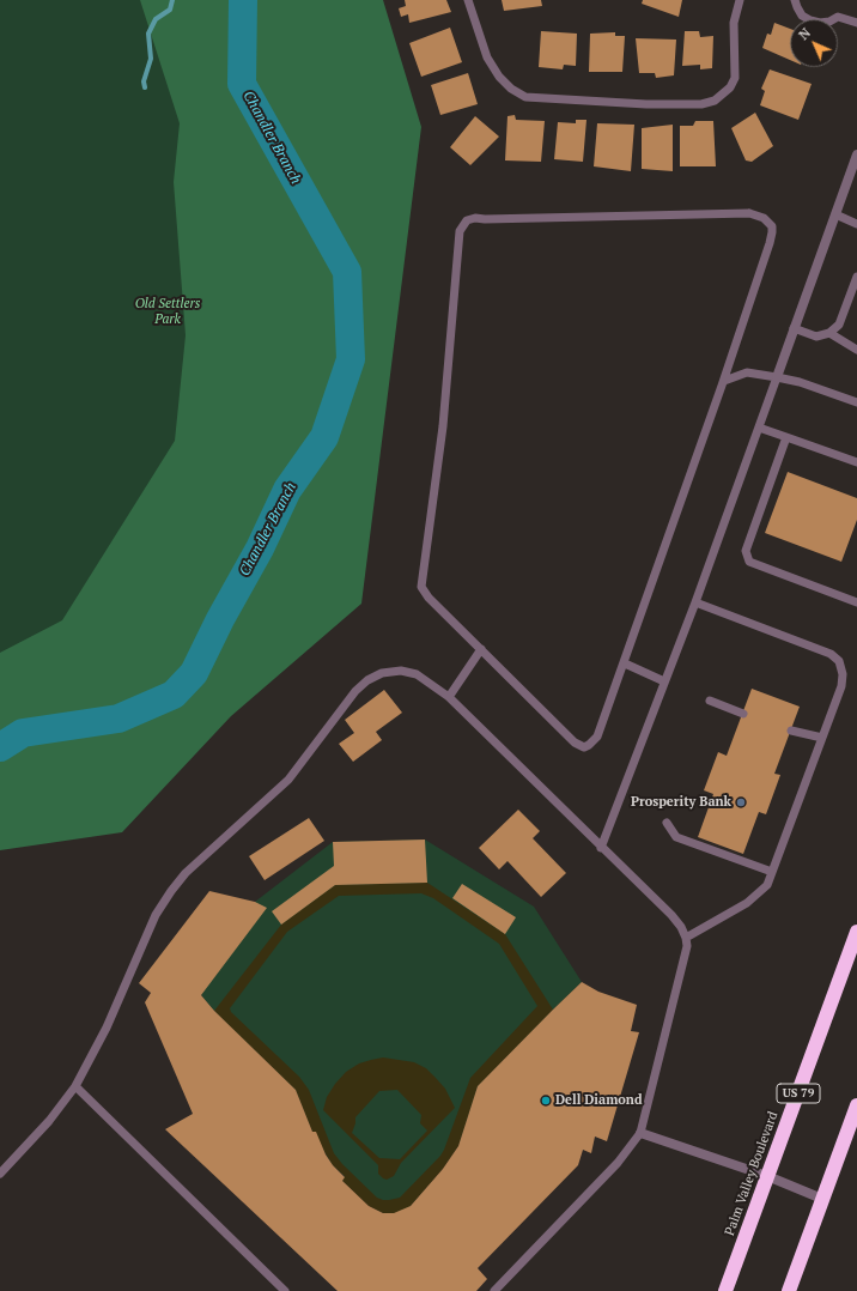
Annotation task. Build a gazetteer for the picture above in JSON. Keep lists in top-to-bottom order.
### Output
{
  "streets": {
    "highway": ["US 79", "Palm Valley Boulevard"]
  },
  "water": ["Chandler Branch"],
  "parks": ["Old Settlers Park"],
  "places": ["Prosperity Bank", "Dell Diamond"],
  "north": "top left"
}
